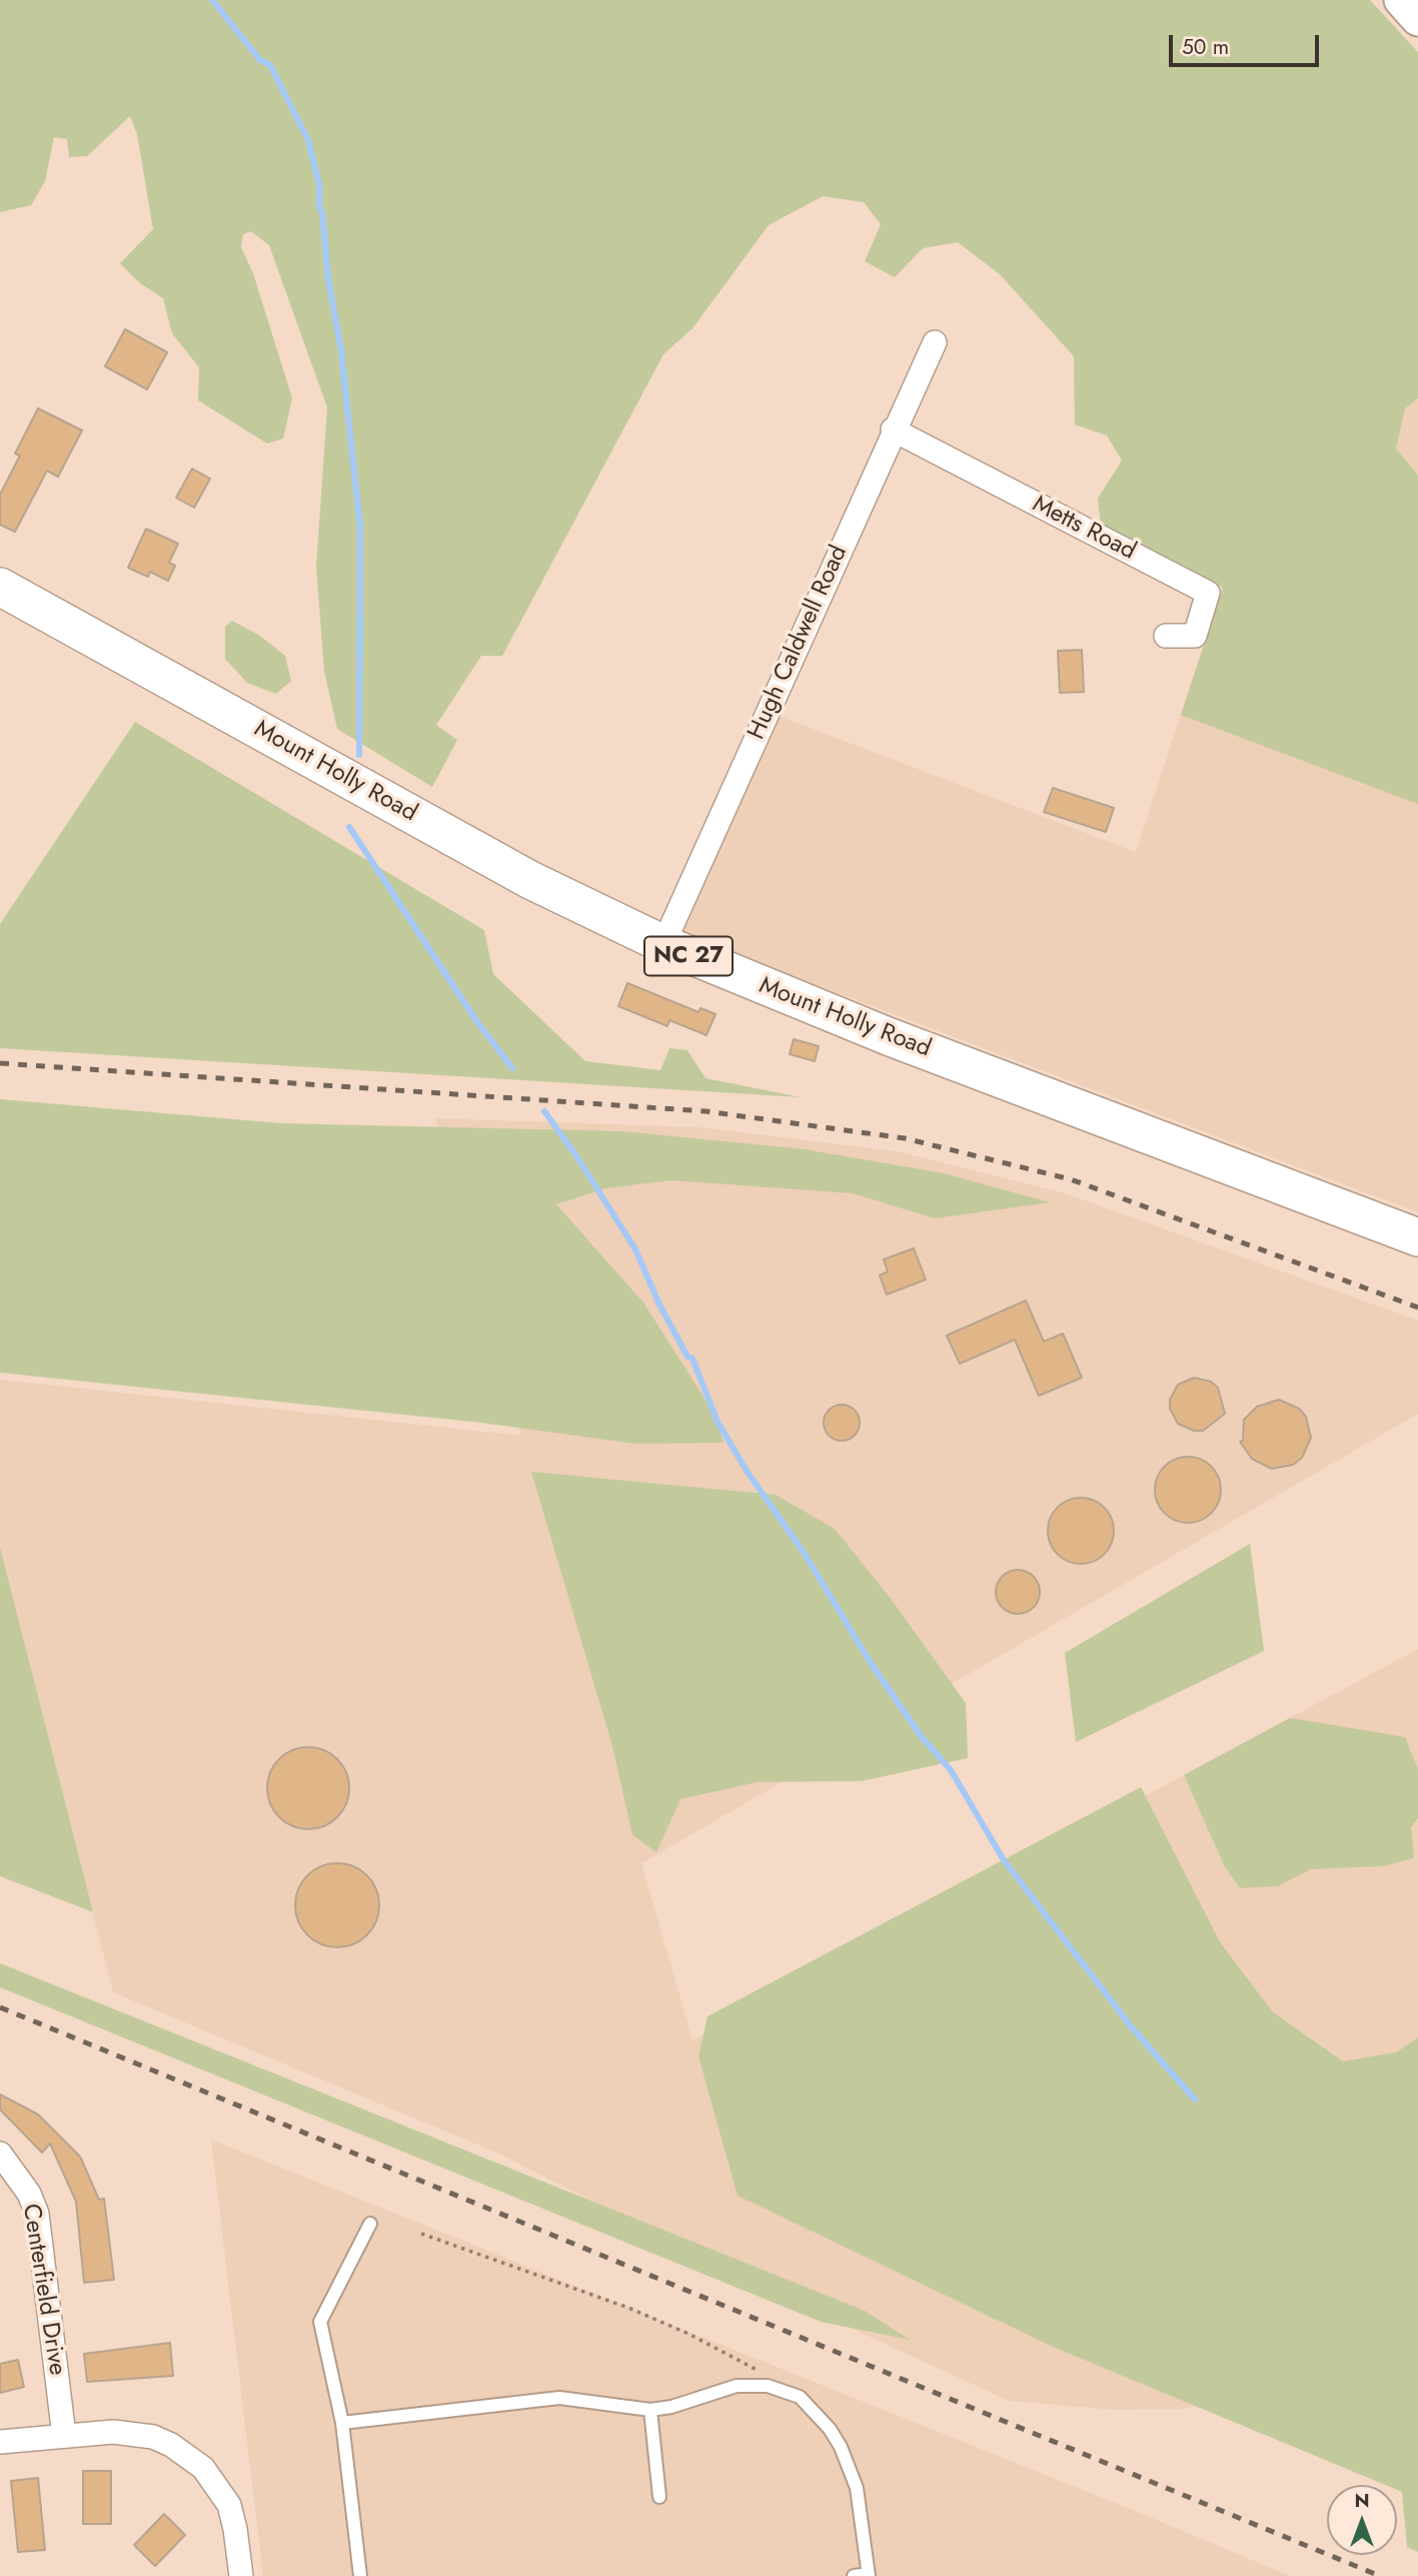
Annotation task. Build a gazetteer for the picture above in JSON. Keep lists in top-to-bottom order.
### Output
{
  "streets": {
    "main road": ["Mount Holly Road", "NC 27"],
    "street": ["Metts Road", "Hugh Caldwell Road", "Centerfield Drive"]
  },
  "crossings": [
    ["Metts Road", "Hugh Caldwell Road"],
    ["Hugh Caldwell Road", "Mount Holly Road"]
  ],
  "scale_bar": "50 m",
  "north": "top"
}
